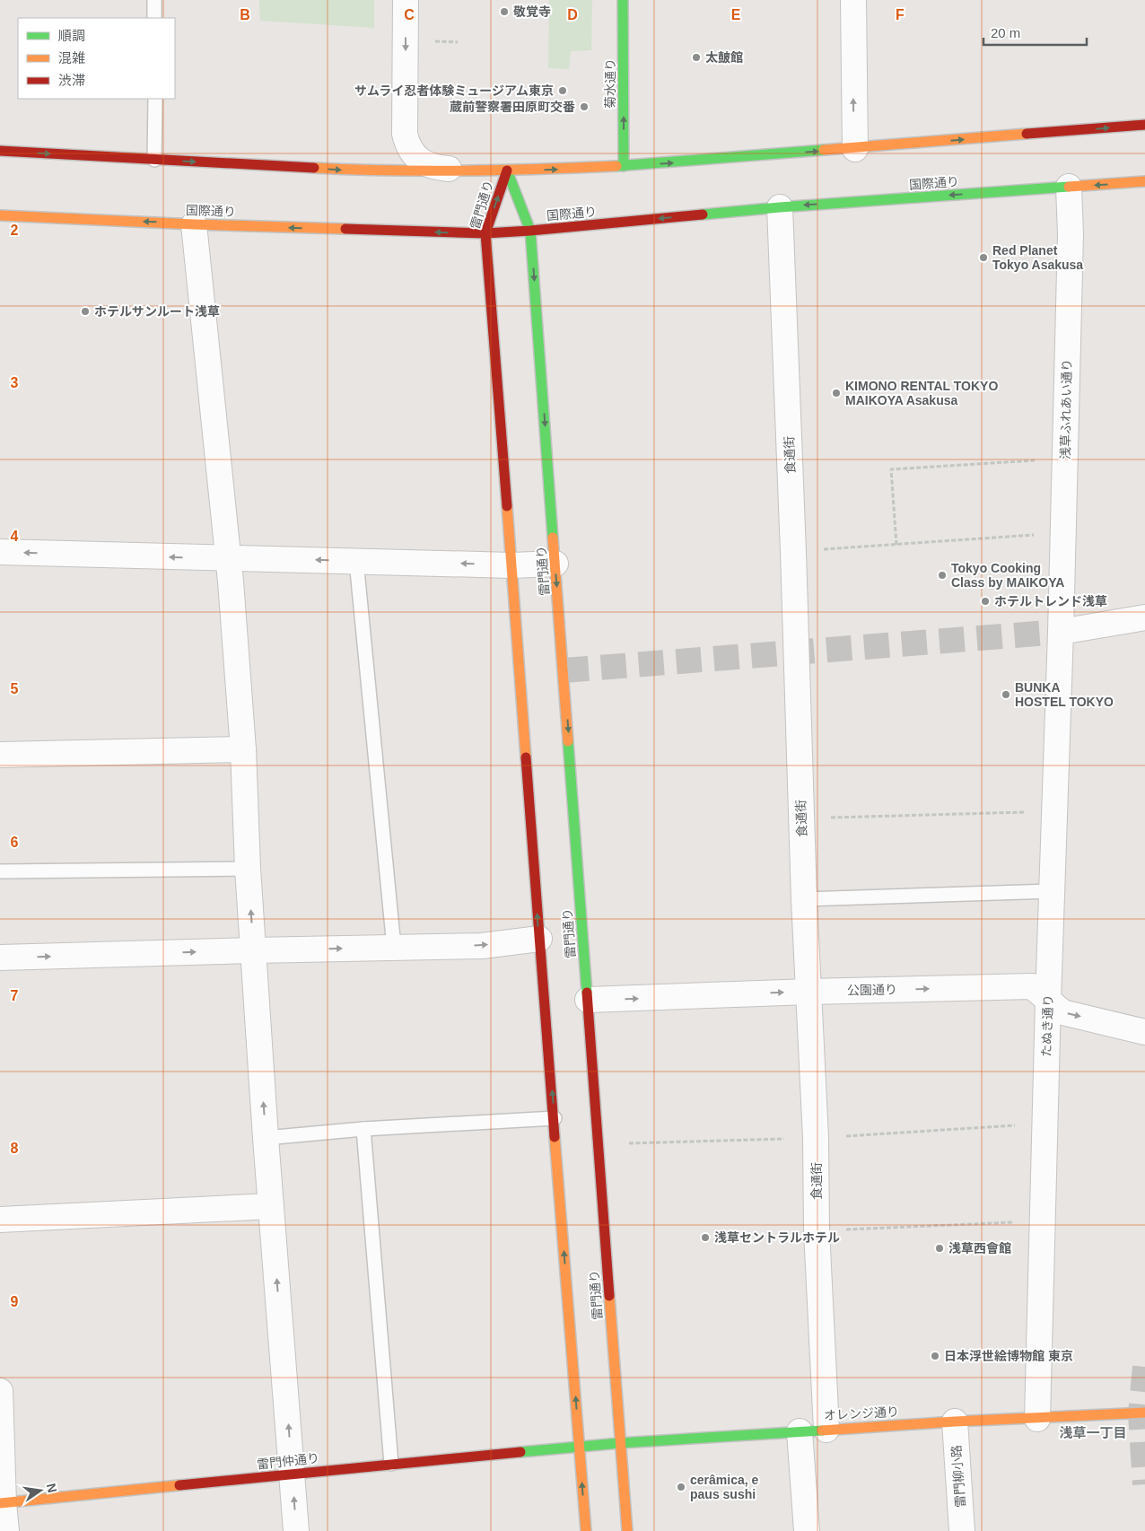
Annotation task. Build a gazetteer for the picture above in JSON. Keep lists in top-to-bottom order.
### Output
{
  "streets": {
    "street": [
      "菊水通り",
      "国際通り",
      "雷門通り",
      "浅草ふれあい通り",
      "食通街",
      "公園通り",
      "たぬき通り",
      "オレンジ通り",
      "雷門仲通り",
      "雷門柳小路"
    ]
  },
  "crossings": [
    ["国際通り", "雷門通り"],
    ["国際通り", "浅草ふれあい通り"],
    ["国際通り", "食通街"],
    ["雷門通り", "公園通り"],
    ["雷門通り", "オレンジ通り"],
    ["雷門通り", "雷門仲通り"],
    ["浅草ふれあい通り", "たぬき通り"],
    ["食通街", "公園通り"],
    ["食通街", "オレンジ通り"],
    ["公園通り", "たぬき通り"],
    ["たぬき通り", "オレンジ通り"],
    ["オレンジ通り", "雷門仲通り"],
    ["オレンジ通り", "雷門柳小路"]
  ],
  "one_way": ["菊水通り", "公園通り"],
  "districts": ["浅草一丁目"],
  "places": [
    "敬覚寺",
    "太皷館",
    "サムライ忍者体験ミュージアム東京",
    "蔵前警察署田原町交番",
    "Red Planet Tokyo Asakusa",
    "ホテルサンルート浅草",
    "KIMONO RENTAL TOKYO MAIKOYA Asakusa",
    "Tokyo Cooking Class by MAIKOYA",
    "ホテルトレンド浅草",
    "BUNKA HOSTEL TOKYO",
    "浅草セントラルホテル",
    "浅草西會館",
    "日本浮世絵博物館 東京",
    "cerâmica, e paus sushi"
  ],
  "legend": ["順調", "混雑", "渋滞"],
  "scale_bar": "20 m",
  "north": "right",
  "grid": {
    "columns": [
      "B",
      "C",
      "D",
      "E",
      "F"
    ],
    "rows": [
      "2",
      "3",
      "4",
      "5",
      "6",
      "7",
      "8",
      "9"
    ]
  }
}
